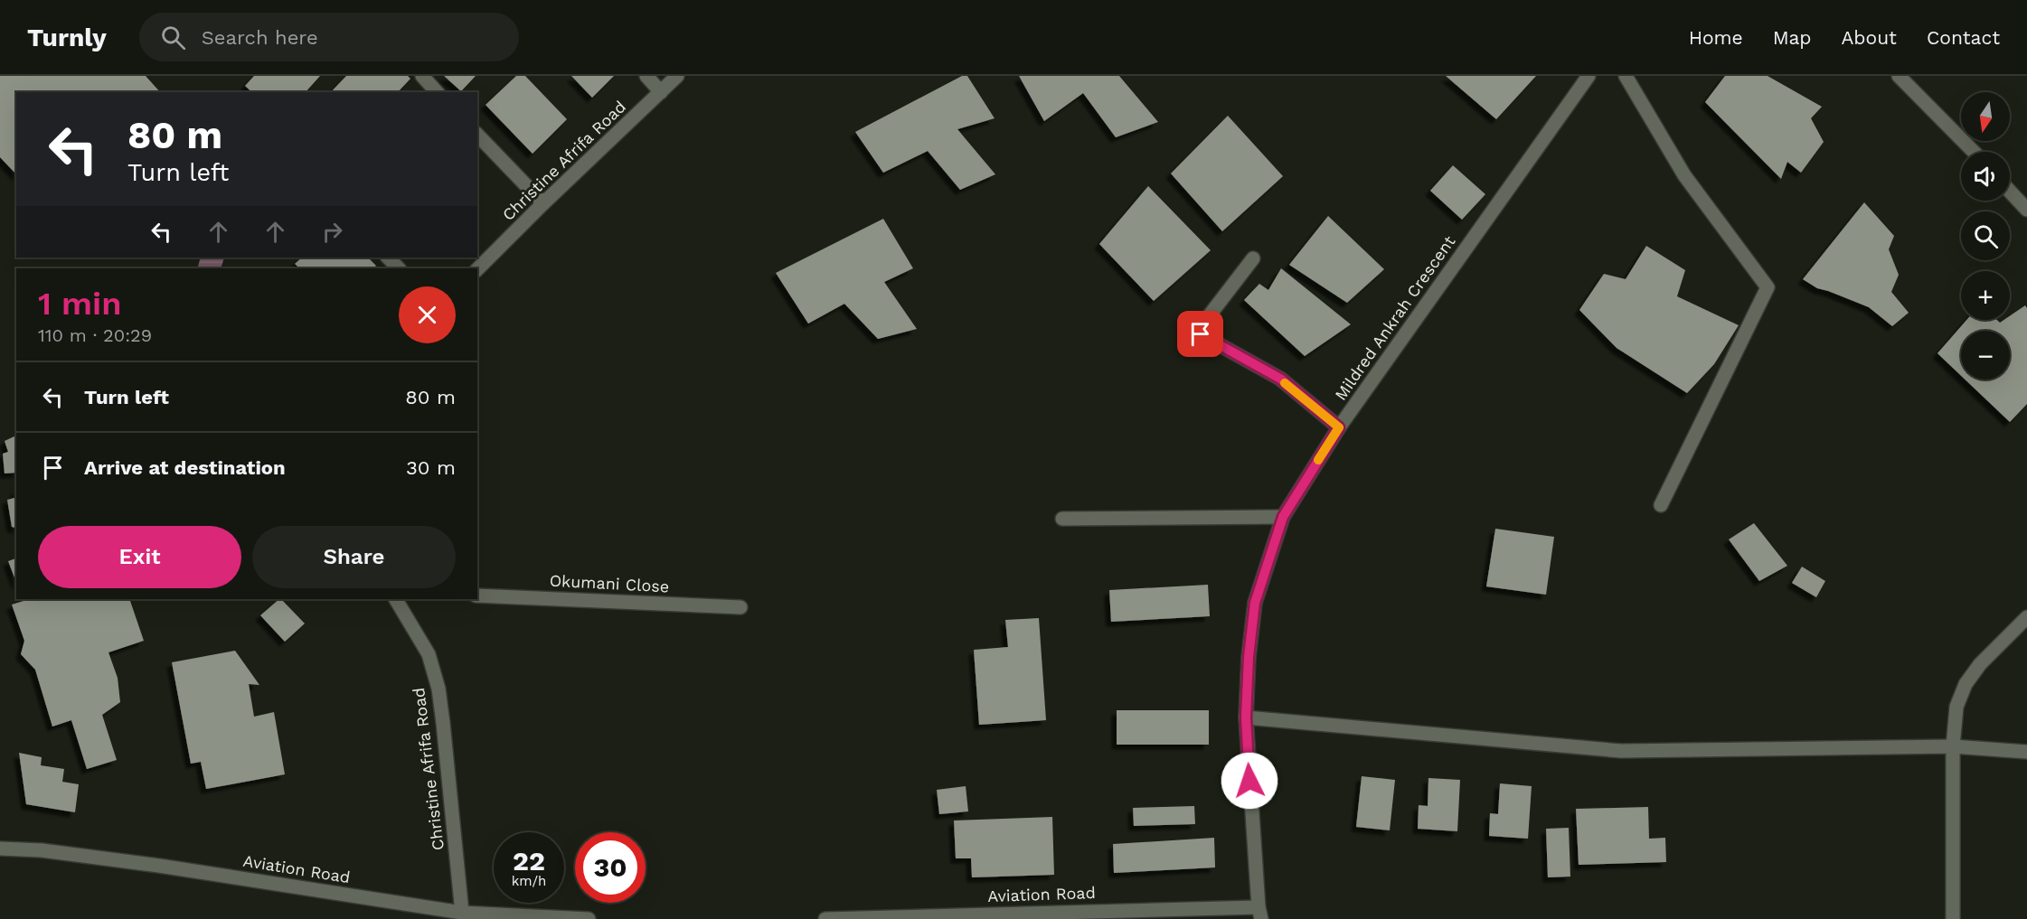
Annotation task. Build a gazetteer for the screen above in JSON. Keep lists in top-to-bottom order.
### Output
{
  "streets": {
    "street": [
      "Christine Afrifa Road",
      "Mildred Ankrah Crescent",
      "Okumani Close",
      "Aviation Road"
    ]
  },
  "crossings": [
    ["Christine Afrifa Road", "Aviation Road"],
    ["Mildred Ankrah Crescent", "Aviation Road"]
  ],
  "north": "bottom",
  "page": {
    "header": "Turnly",
    "search": "Search here",
    "nav": [
      "Home",
      "Map",
      "About",
      "Contact"
    ],
    "map_buttons": ["+", "−"],
    "turn": ["80 m", "Turn left"],
    "heading": ["1 min", "110 m · 20:29"],
    "list": [
      {
        "name": "Turn left",
        "value": "80 m"
      },
      {
        "name": "Arrive at destination",
        "value": "30 m"
      }
    ],
    "buttons": ["Exit", "Share"],
    "speed": "22 km/h",
    "limit": "30"
  }
}
